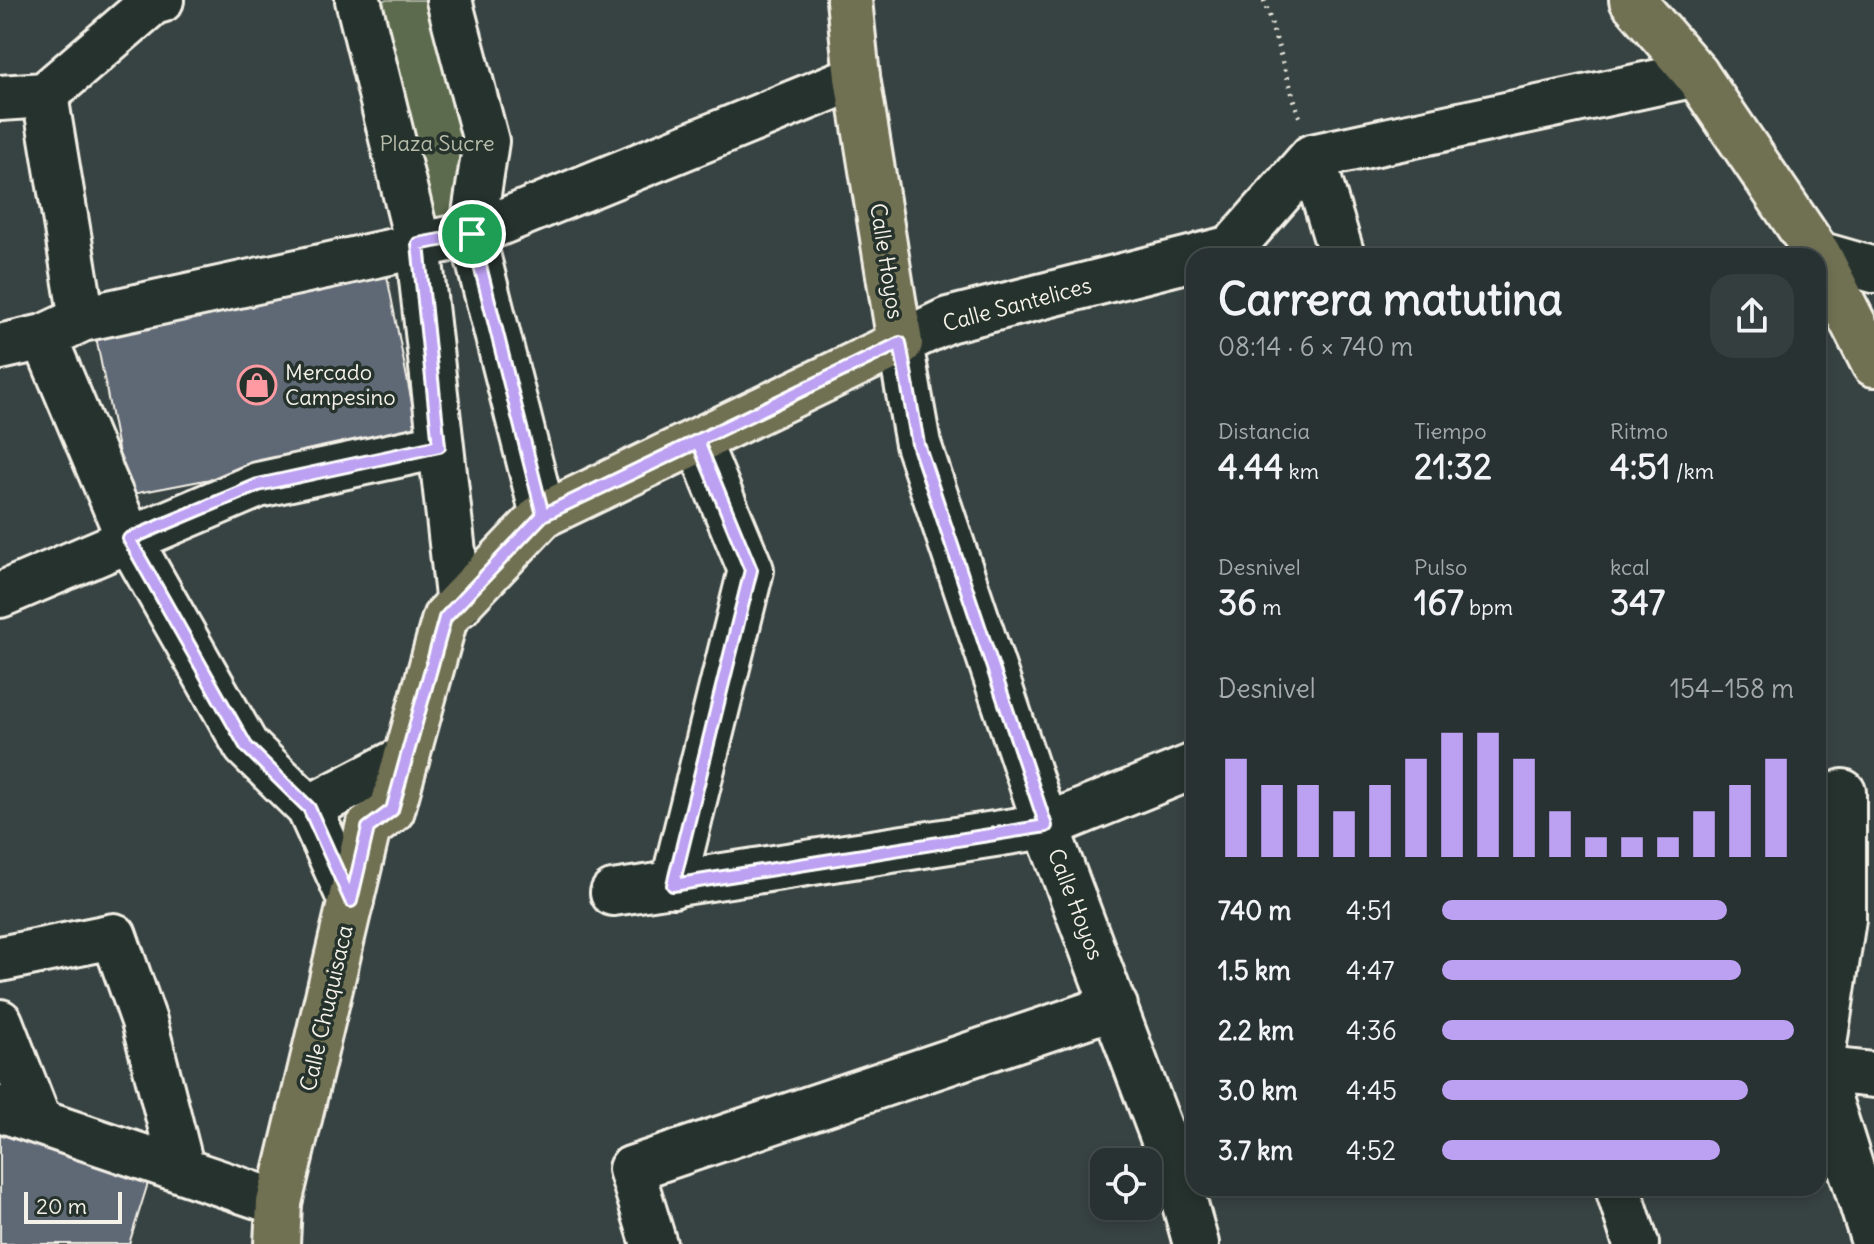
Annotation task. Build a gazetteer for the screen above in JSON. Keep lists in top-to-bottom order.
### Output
{
  "streets": {
    "main road": ["Calle Hoyos", "Calle Santelices", "Calle Chuquisaca"]
  },
  "crossings": [
    ["Calle Hoyos", "Calle Santelices"],
    ["Calle Santelices", "Calle Chuquisaca"]
  ],
  "parks": ["Plaza Sucre"],
  "places": {
    "shop": ["Mercado Campesino"]
  },
  "scale_bar": "20 m",
  "page": {
    "heading": ["Carrera matutina", "08:14 · 6 × 740 m"],
    "stats": [
      ["Distancia", "4.44 km"],
      ["Tiempo", "21:32"],
      ["Ritmo", "4:51 /km"],
      ["Desnivel", "36 m"],
      ["Pulso", "167 bpm"],
      ["kcal", "347"]
    ],
    "chart": ["Desnivel", "154–158 m"],
    "list": [
      {
        "name": "740 m",
        "note": "4:51"
      },
      {
        "name": "1.5 km",
        "note": "4:47"
      },
      {
        "name": "2.2 km",
        "note": "4:36"
      },
      {
        "name": "3.0 km",
        "note": "4:45"
      },
      {
        "name": "3.7 km",
        "note": "4:52"
      }
    ],
    "scale": "20 m"
  }
}
